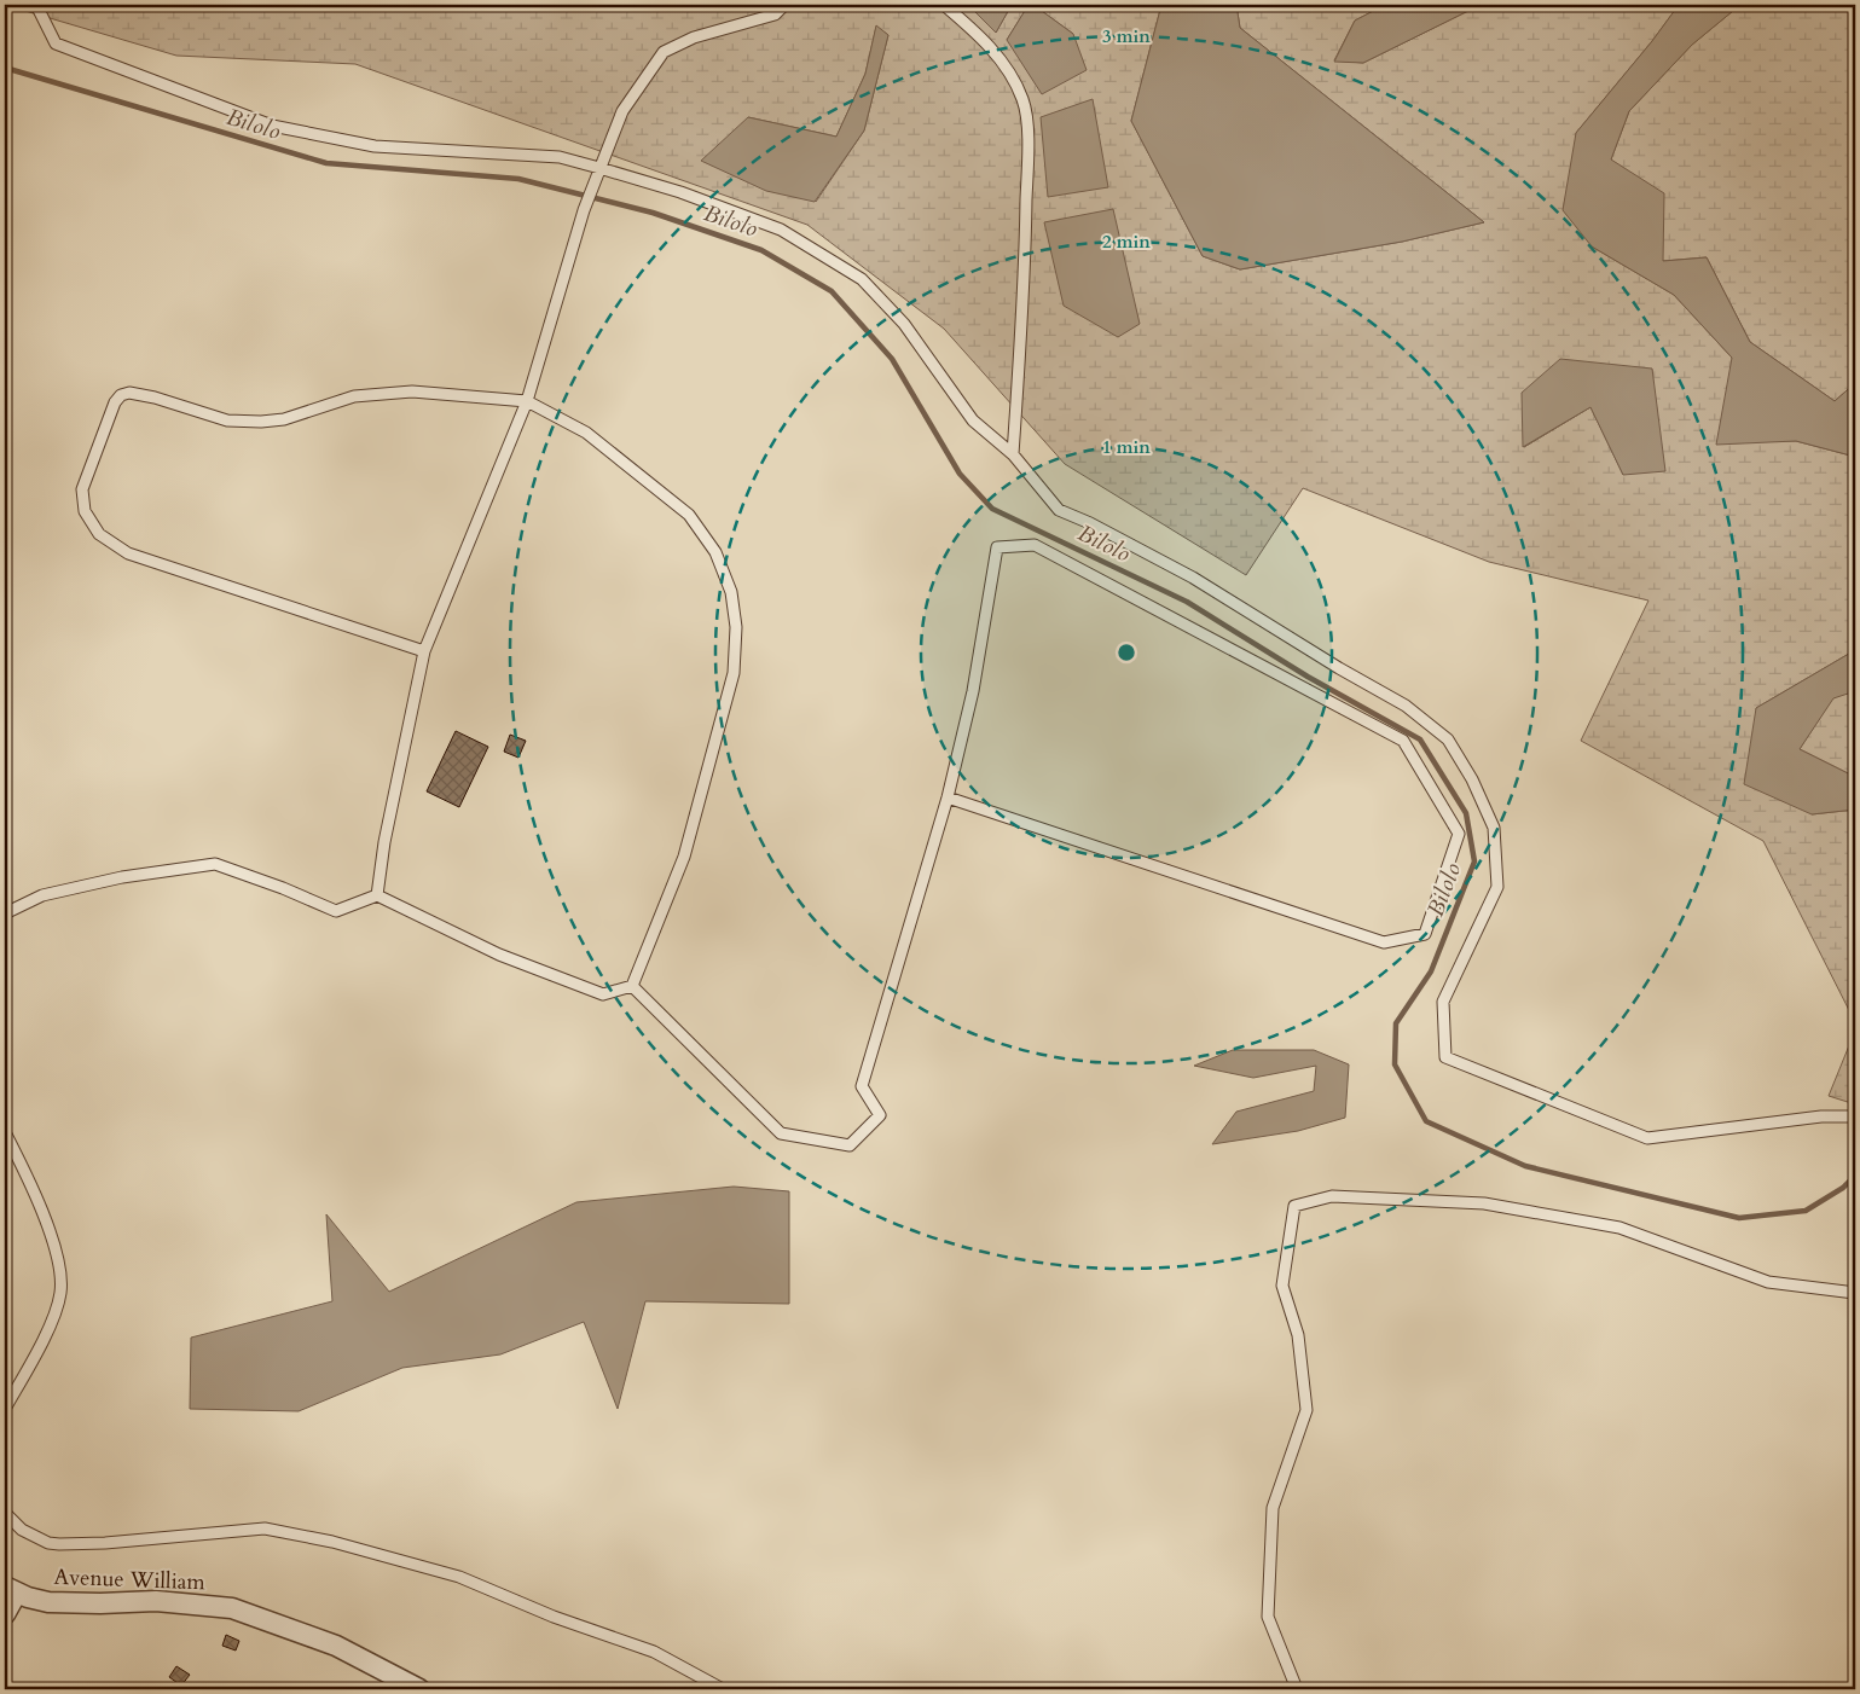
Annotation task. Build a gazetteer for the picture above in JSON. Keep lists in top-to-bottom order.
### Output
{
  "streets": {
    "street": ["Avenue William"]
  },
  "water": ["Bilolo"],
  "rings": ["3 min", "2 min", "1 min"]
}
